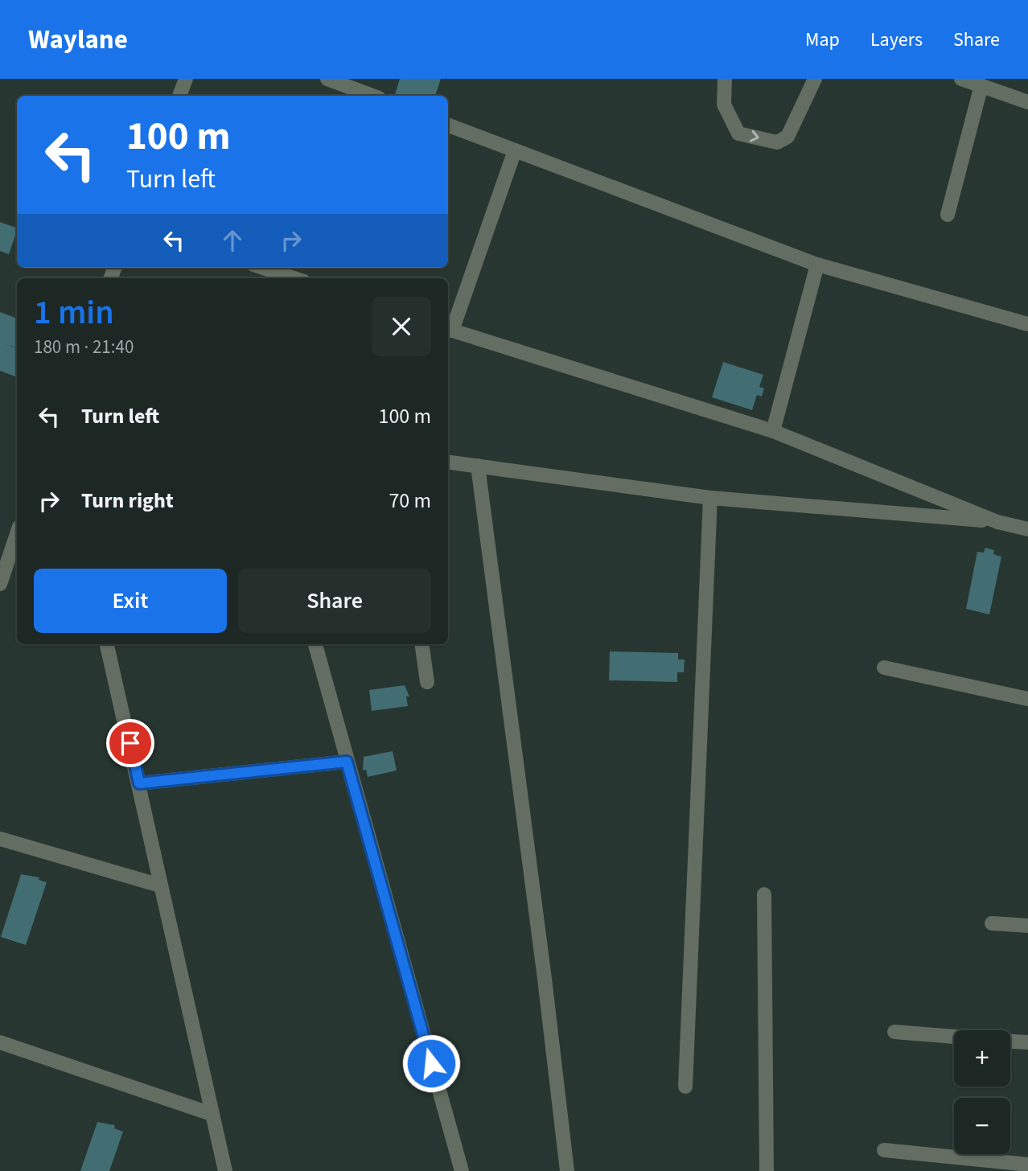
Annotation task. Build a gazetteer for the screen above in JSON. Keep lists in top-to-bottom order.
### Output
{
  "page": {
    "header": "Waylane",
    "nav": ["Map", "Layers", "Share"],
    "turn": ["100 m", "Turn left"],
    "heading": ["1 min", "180 m · 21:40"],
    "list": [
      {
        "name": "Turn left",
        "value": "100 m"
      },
      {
        "name": "Turn right",
        "value": "70 m"
      }
    ],
    "buttons": ["Exit", "Share"],
    "map_buttons": ["+", "−"]
  }
}
